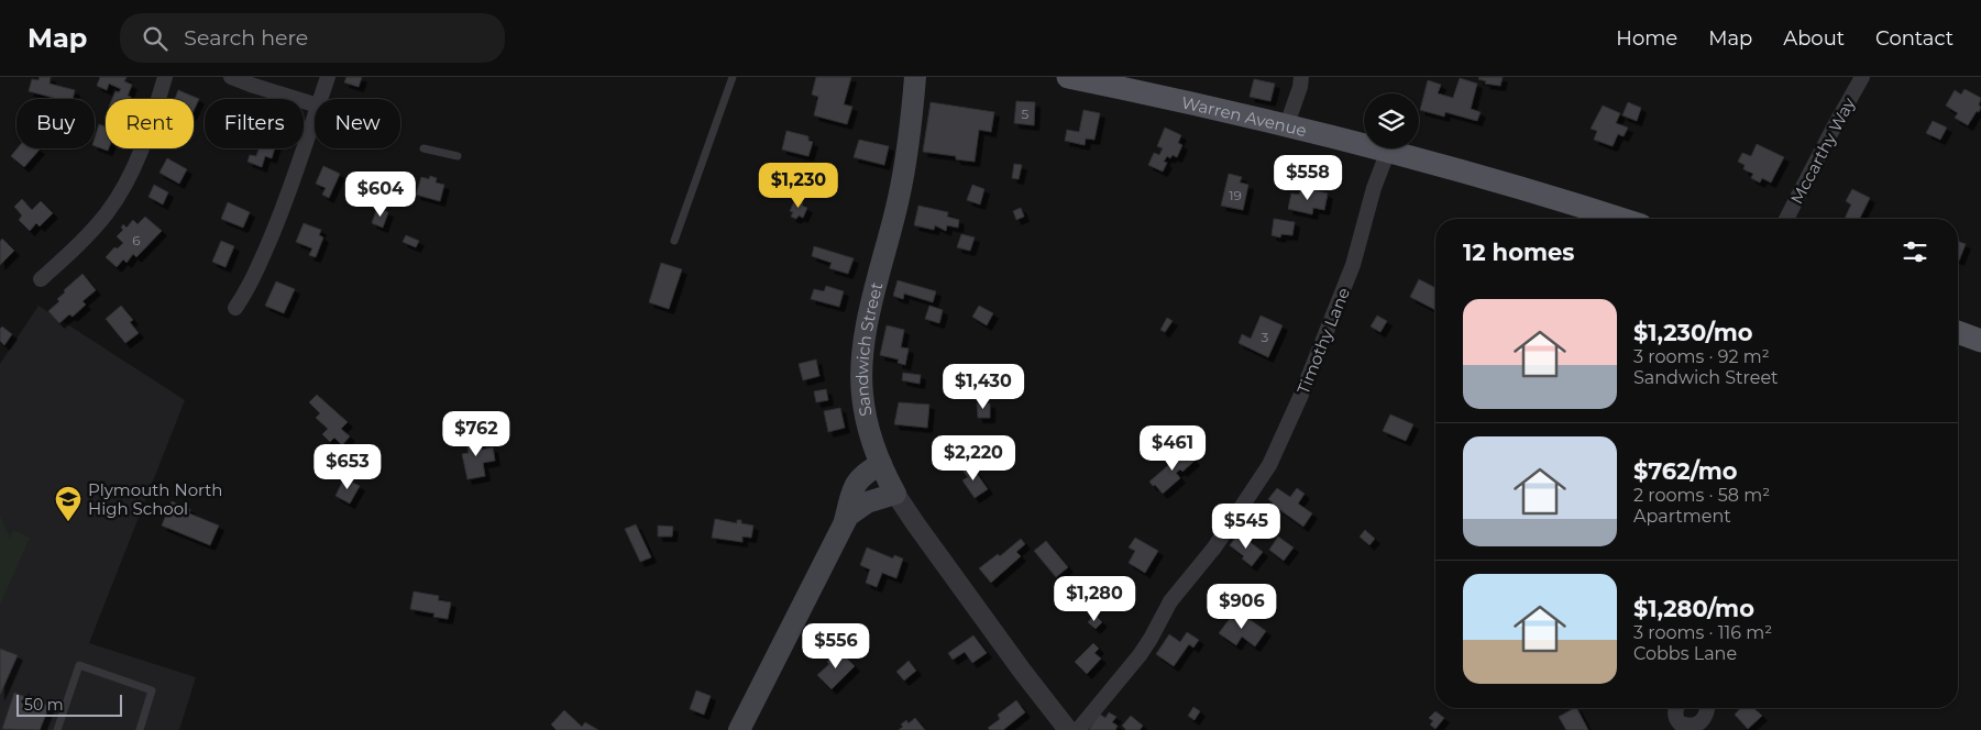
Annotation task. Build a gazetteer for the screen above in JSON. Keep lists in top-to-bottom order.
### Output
{
  "streets": {
    "main road": ["Warren Avenue", "Sandwich Street"],
    "street": ["Mccarthy Way", "Timothy Lane"]
  },
  "crossings": [
    ["Warren Avenue", "Timothy Lane"]
  ],
  "places": {
    "school or university": ["Plymouth North High School"]
  },
  "house_numbers": [
    "5",
    "19",
    "6",
    "3"
  ],
  "scale_bar": "50 m",
  "page": {
    "header": "Map",
    "search": "Search here",
    "nav": [
      "Home",
      "Map",
      "About",
      "Contact"
    ],
    "chip": [
      "Buy",
      "Rent",
      "Filters",
      "New"
    ],
    "price": [
      "$558",
      "$1,230",
      "$604",
      "$1,430",
      "$762",
      "$461",
      "$2,220",
      "$653",
      "$545",
      "$1,280",
      "$906",
      "$556"
    ],
    "heading": "12 homes",
    "list": [
      {
        "name": "$1,230/mo",
        "note": "3 rooms · 92 m² · Sandwich Street"
      },
      {
        "name": "$762/mo",
        "note": "2 rooms · 58 m² · Apartment"
      },
      {
        "name": "$1,280/mo",
        "note": "3 rooms · 116 m² · Cobbs Lane"
      }
    ],
    "scale": "50 m"
  }
}
